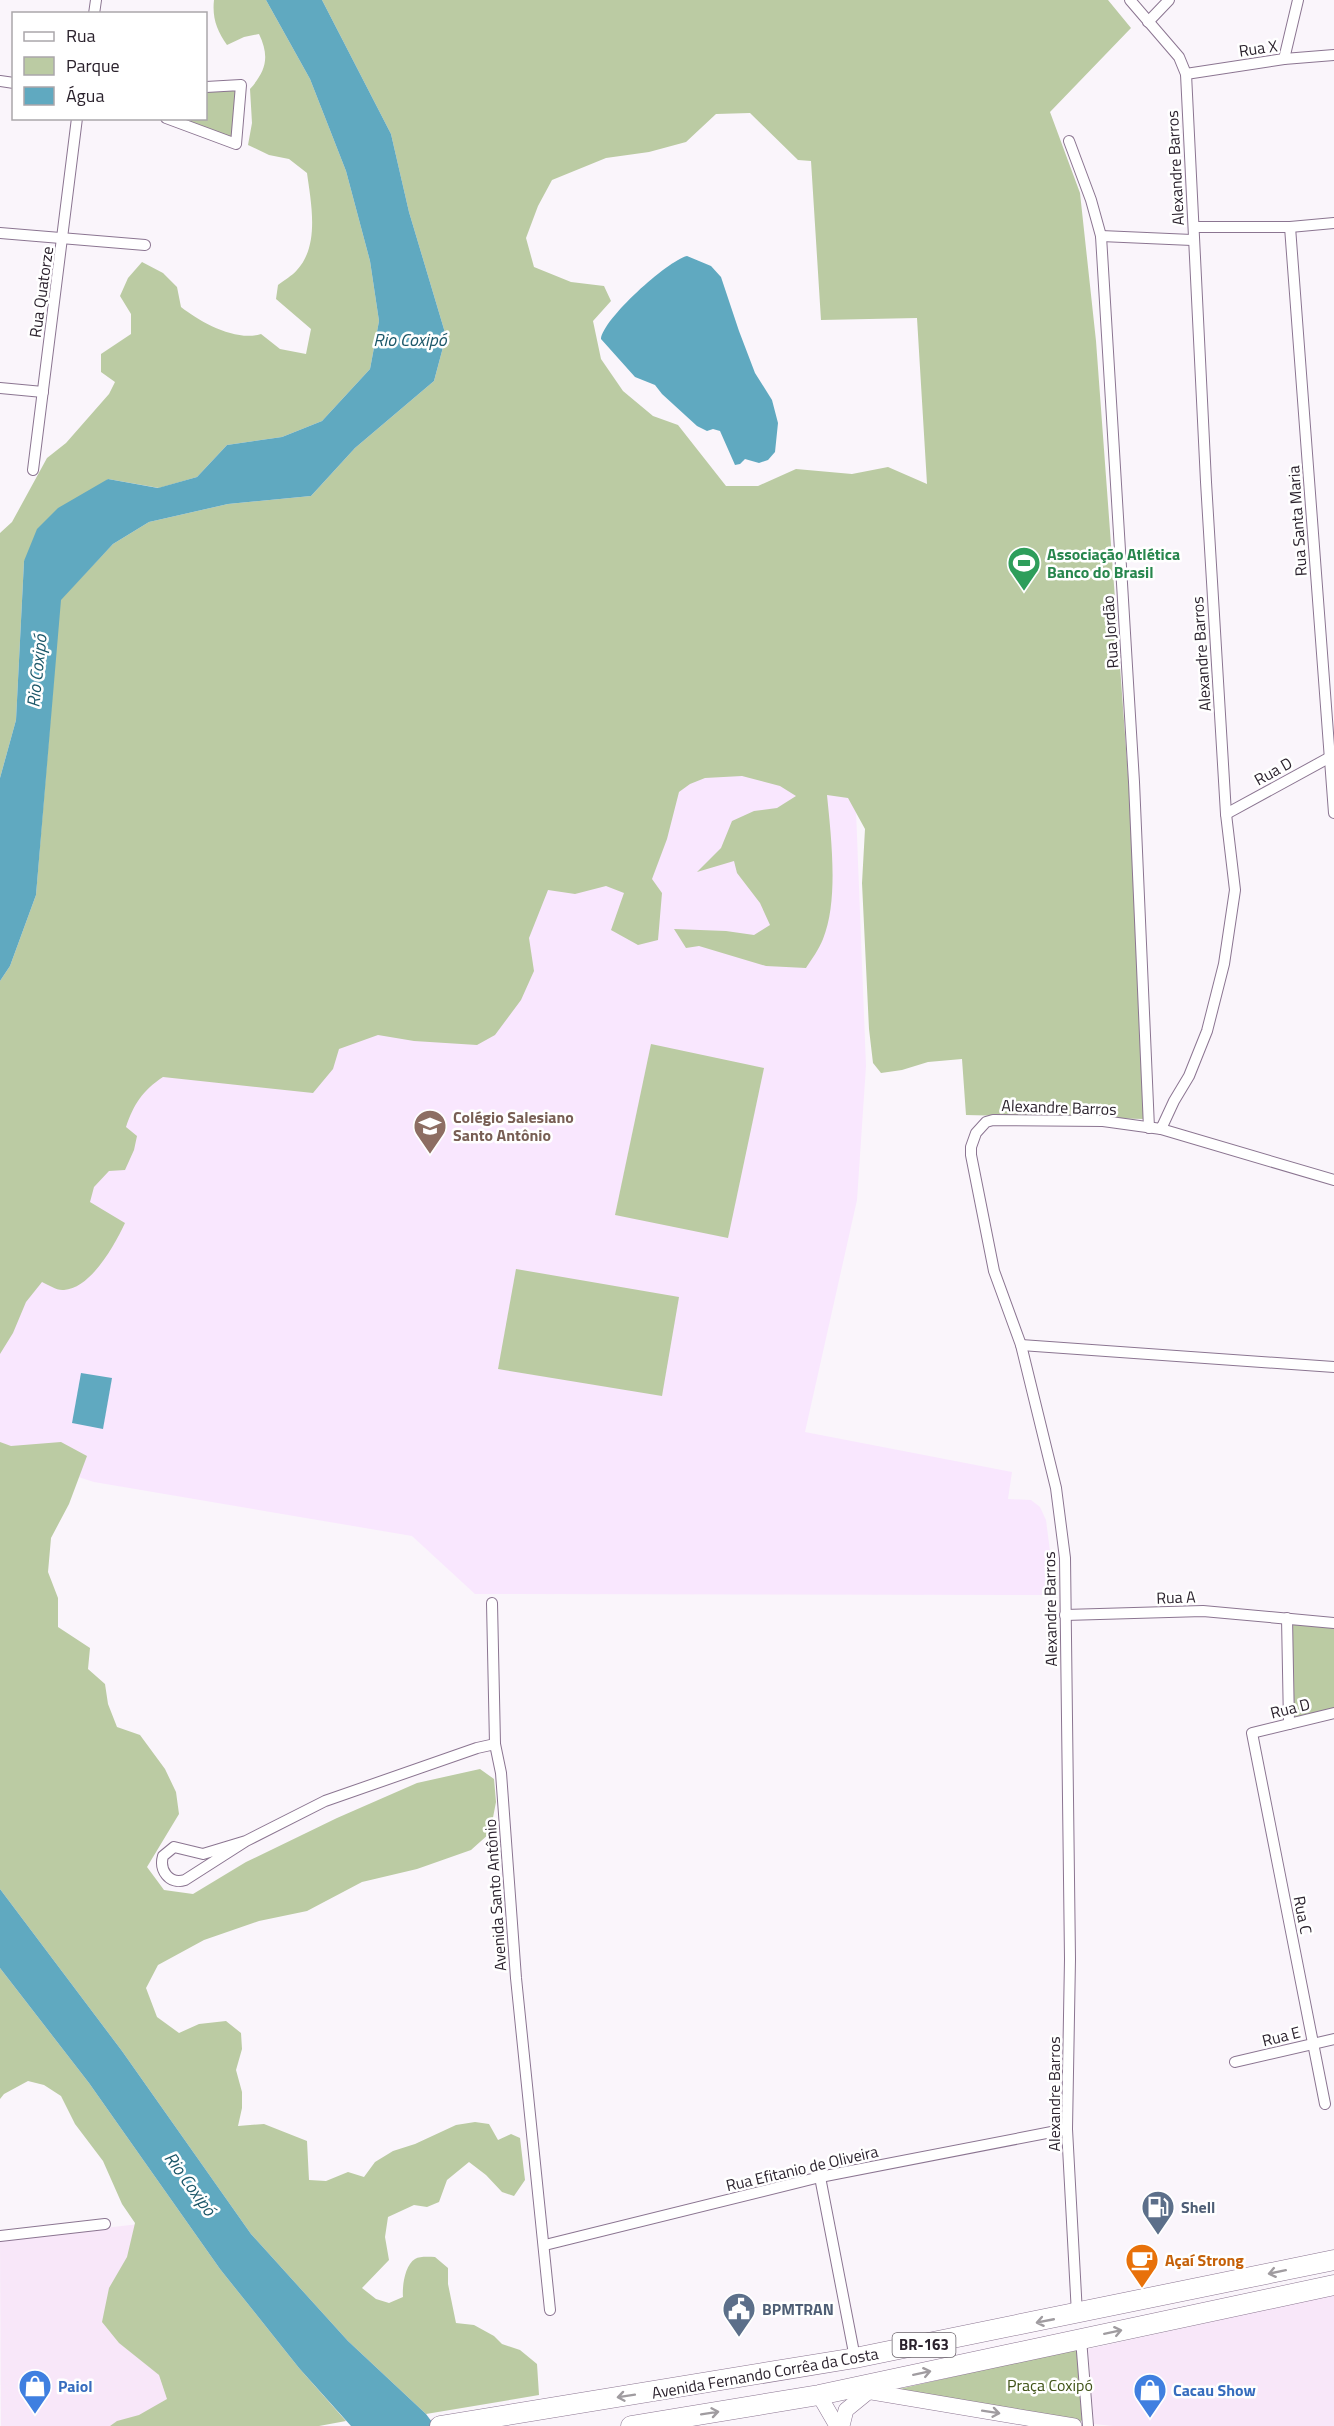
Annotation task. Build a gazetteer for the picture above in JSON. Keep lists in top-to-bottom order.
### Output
{
  "streets": {
    "highway": ["BR-163", "Avenida Fernando Corrêa da Costa"],
    "street": [
      "Rua X",
      "Alexandre Barros",
      "Rua Quatorze",
      "Rua Santa Maria",
      "Rua Jordão",
      "Rua D",
      "Rua A",
      "Avenida Santo Antônio",
      "Rua C",
      "Rua E",
      "Rua Efitanio de Oliveira"
    ]
  },
  "crossings": [
    ["Rua X", "Alexandre Barros"],
    ["Alexandre Barros", "Rua Jordão"],
    ["Alexandre Barros", "Rua D"],
    ["Alexandre Barros", "Rua A"],
    ["Alexandre Barros", "Rua Efitanio de Oliveira"],
    ["Alexandre Barros", "Avenida Fernando Corrêa da Costa"],
    ["Rua Santa Maria", "Rua D"],
    ["Rua D", "Rua C"],
    ["Avenida Santo Antônio", "Rua Efitanio de Oliveira"],
    ["Rua C", "Rua E"]
  ],
  "water": ["Rio Coxipó"],
  "parks": ["Praça Coxipó"],
  "places": {
    "sports": ["Associação Atlética Banco do Brasil"],
    "school or university": ["Colégio Salesiano Santo Antônio"],
    "fuel station": ["Shell"],
    "cafe": ["Açaí Strong"],
    "public building": ["BPMTRAN"],
    "shop": ["Paiol", "Cacau Show"]
  },
  "legend": ["Rua", "Parque", "Água"]
}
